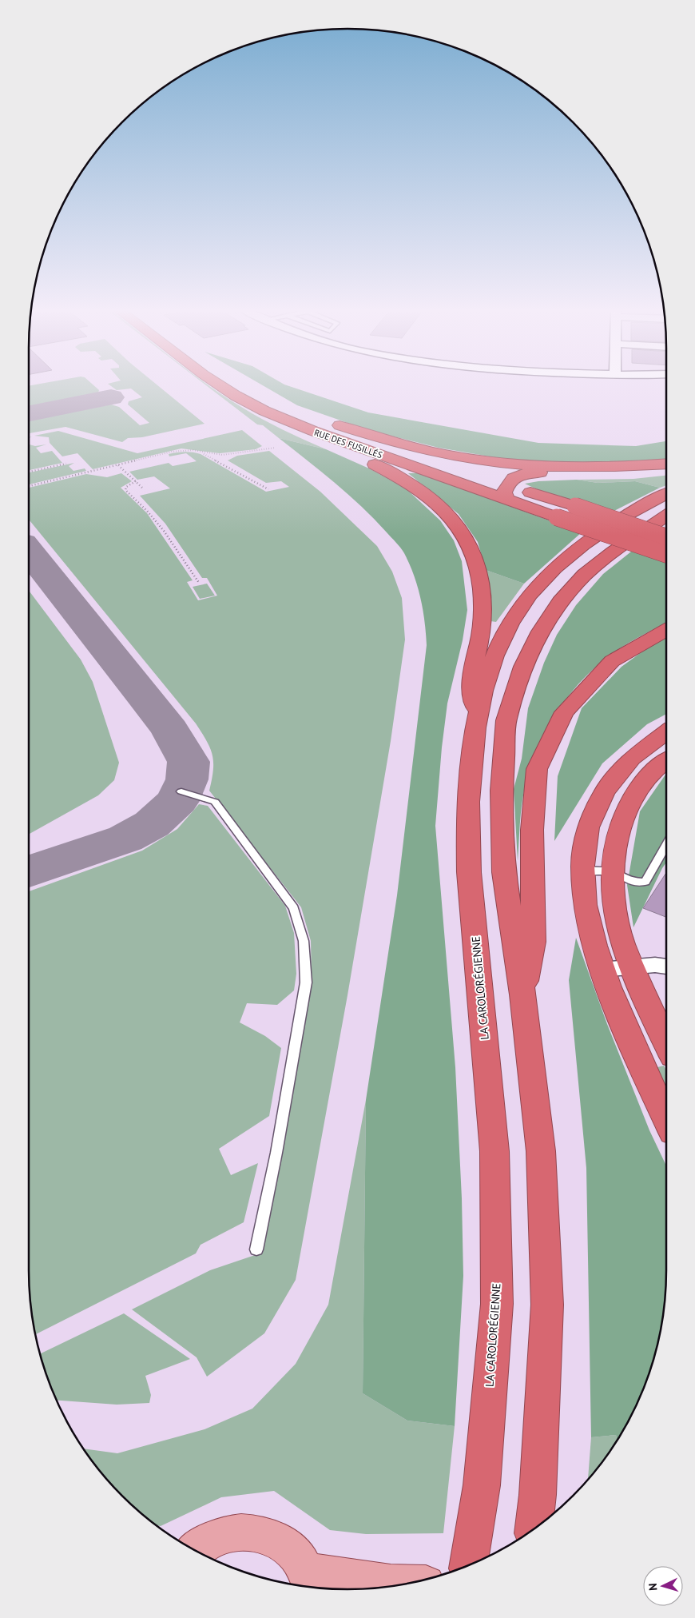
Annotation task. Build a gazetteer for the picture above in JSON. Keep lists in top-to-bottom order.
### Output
{
  "streets": {
    "highway": ["RUE DES FUSILLÉS", "LA CAROLORÉGIENNE"]
  },
  "north": "left"
}
